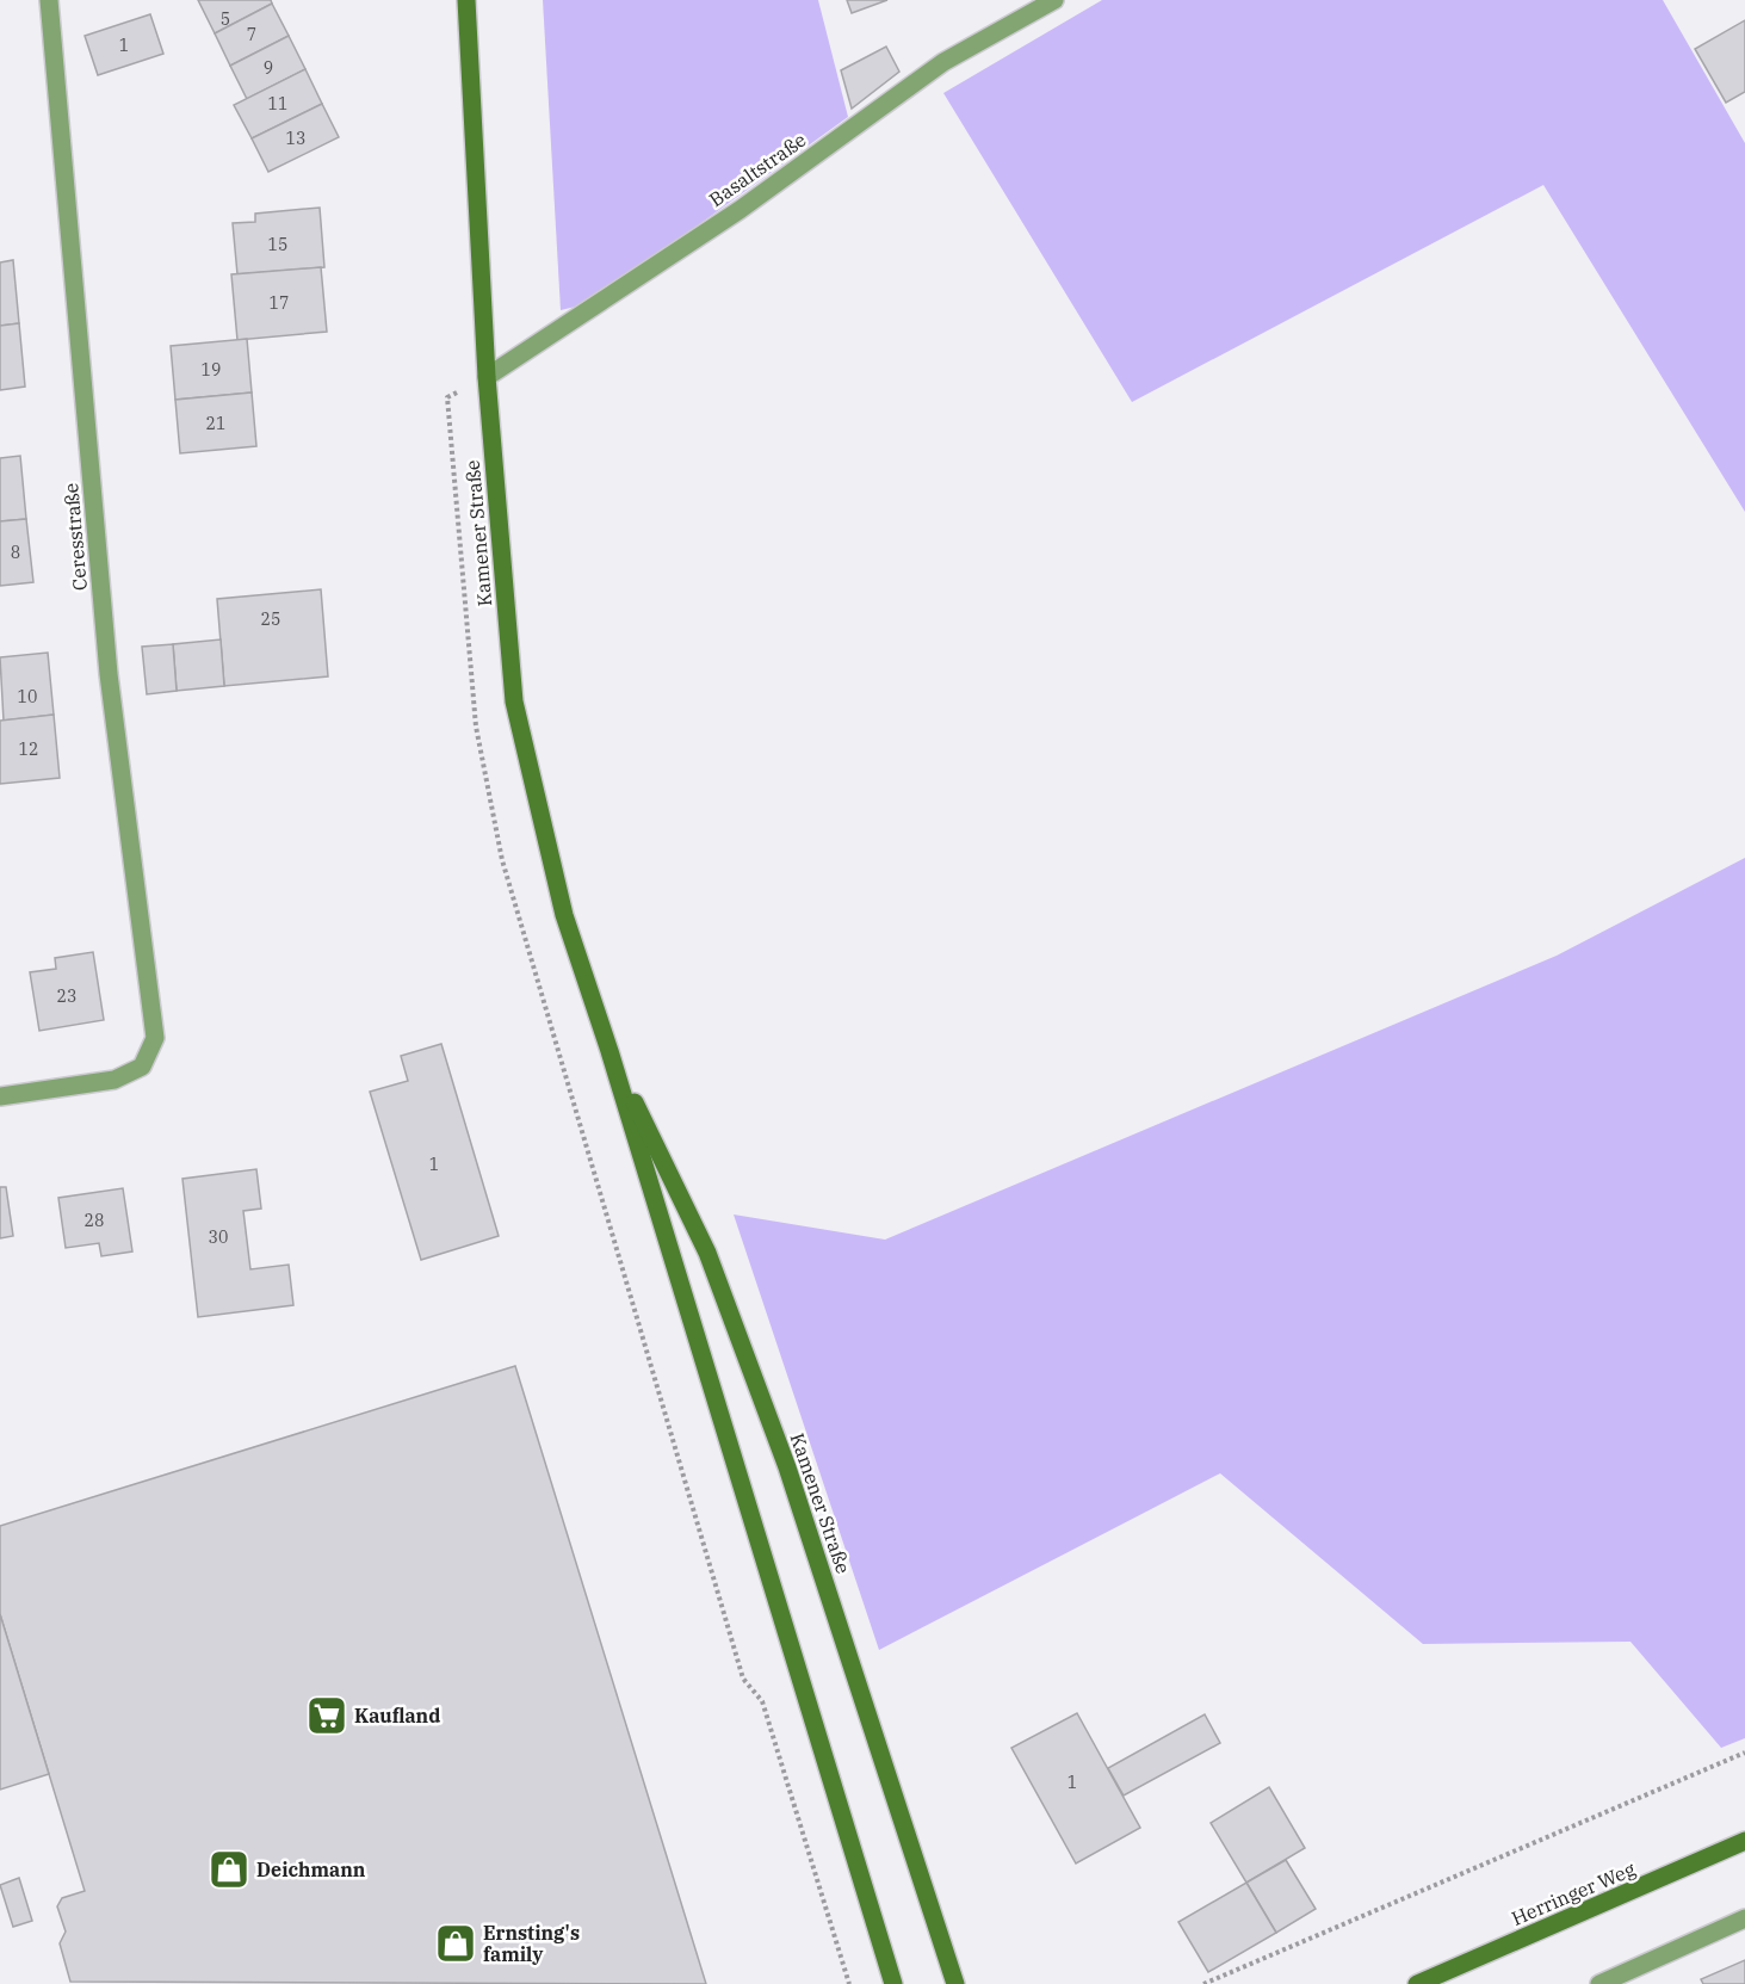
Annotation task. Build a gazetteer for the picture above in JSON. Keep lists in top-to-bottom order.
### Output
{
  "streets": {
    "main road": ["Kamener Straße", "Herringer Weg"],
    "street": ["Basaltstraße", "Ceresstraße"]
  },
  "crossings": [
    ["Basaltstraße", "Kamener Straße"]
  ],
  "places": {
    "supermarket": ["Kaufland"],
    "shop": ["Deichmann", "Ernsting's family"]
  },
  "house_numbers": [
    "5",
    "7",
    "1",
    "9",
    "11",
    "13",
    "15",
    "17",
    "19",
    "21",
    "8",
    "25",
    "10",
    "12",
    "23",
    "1",
    "28",
    "30",
    "1"
  ]
}
